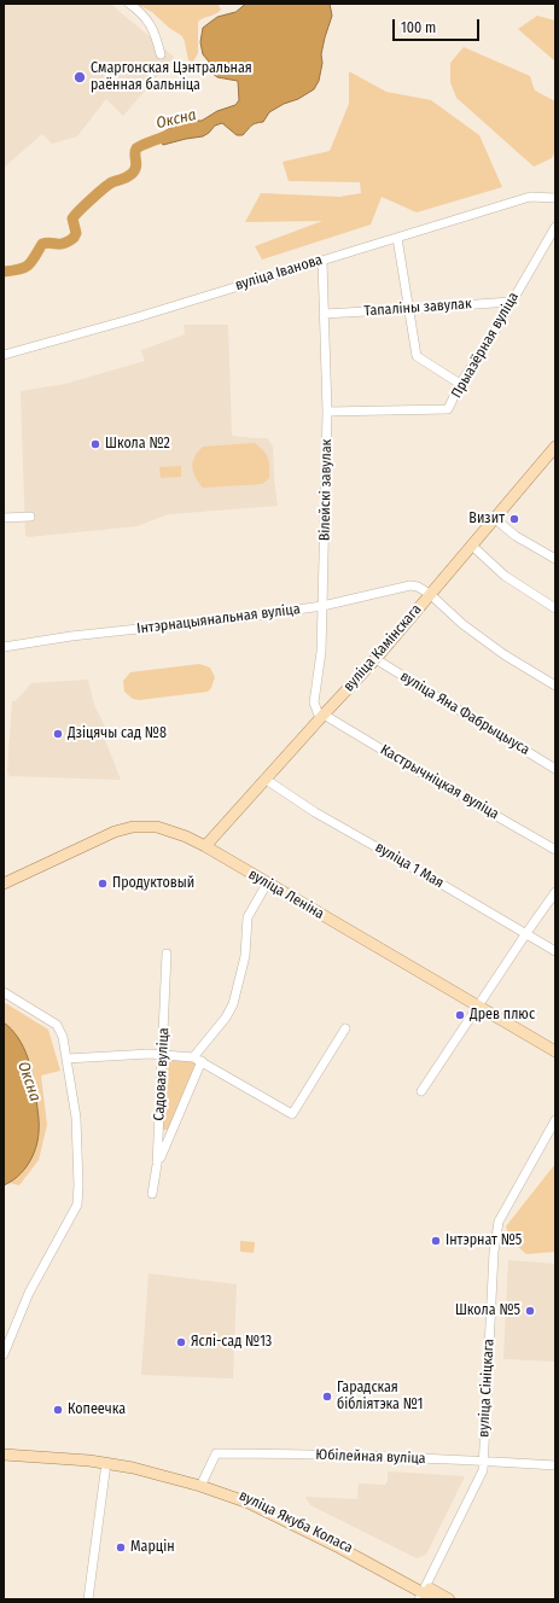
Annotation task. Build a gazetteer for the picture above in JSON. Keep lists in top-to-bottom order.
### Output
{
  "streets": {
    "main road": ["вуліца Камінскага", "вуліца Леніна", "вуліца Якуба Коласа"],
    "street": [
      "вуліца Іванова",
      "Тапаліны завулак",
      "Прыазёрная вуліца",
      "Вілейскі завулак",
      "Інтэрнацыянальная вуліца",
      "вуліца Яна Фабрыцыуса",
      "Кастрычніцкая вуліца",
      "вуліца 1 Мая",
      "Садовая вуліца",
      "вуліца Сініцкага",
      "Юбілейная вуліца"
    ]
  },
  "crossings": [
    ["вуліца Іванова", "Вілейскі завулак"],
    ["Тапаліны завулак", "Прыазёрная вуліца"],
    ["Тапаліны завулак", "Вілейскі завулак"],
    ["Прыазёрная вуліца", "Вілейскі завулак"],
    ["Вілейскі завулак", "Інтэрнацыянальная вуліца"],
    ["Вілейскі завулак", "вуліца Камінскага"],
    ["Вілейскі завулак", "Кастрычніцкая вуліца"],
    ["Інтэрнацыянальная вуліца", "вуліца Камінскага"],
    ["вуліца Камінскага", "вуліца Яна Фабрыцыуса"],
    ["вуліца Камінскага", "Кастрычніцкая вуліца"],
    ["вуліца Камінскага", "вуліца 1 Мая"],
    ["вуліца Камінскага", "вуліца Леніна"],
    ["вуліца Леніна", "Садовая вуліца"],
    ["вуліца Сініцкага", "Юбілейная вуліца"],
    ["вуліца Сініцкага", "вуліца Якуба Коласа"],
    ["Юбілейная вуліца", "вуліца Якуба Коласа"]
  ],
  "water": ["Оксна"],
  "places": [
    "Смаргонская Цэнтральная раённая бальніца",
    "Школа №2",
    "Визит",
    "Дзіцячы сад №8",
    "Продуктовый",
    "Древ плюс",
    "Інтэрнат №5",
    "Школа №5",
    "Яслі-сад №13",
    "Гарадская бібліятэка №1",
    "Копеечка",
    "Марцін"
  ],
  "scale_bar": "100 m"
}
